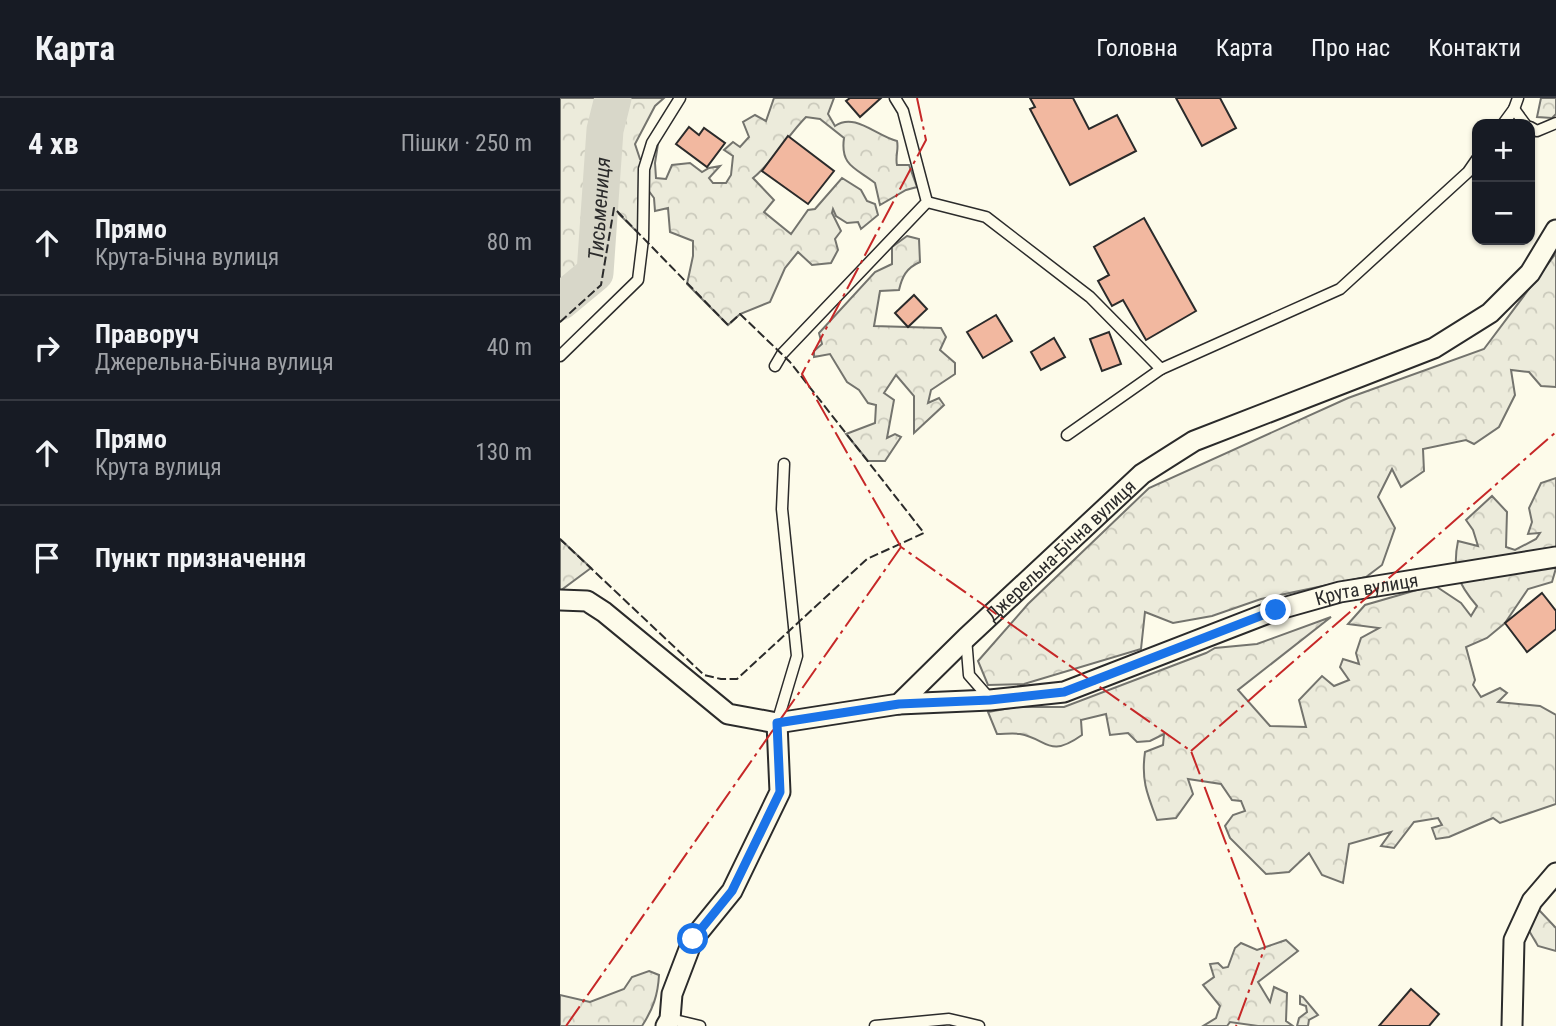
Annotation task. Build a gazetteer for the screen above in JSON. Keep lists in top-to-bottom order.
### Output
{
  "streets": {
    "street": ["Джерельна-Бічна вулиця", "Крута вулиця"]
  },
  "crossings": [
    ["Джерельна-Бічна вулиця", "Крута вулиця"]
  ],
  "water": ["Тисьмениця"],
  "page": {
    "header": "Карта",
    "nav": [
      "Головна",
      "Карта",
      "Про нас",
      "Контакти"
    ],
    "heading": ["4 хв", "Пішки · 250 m"],
    "map_buttons": ["+", "−"],
    "list": [
      ["Прямо", "Крута-Бічна вулиця", "80 m"],
      ["Праворуч", "Джерельна-Бічна вулиця", "40 m"],
      ["Прямо", "Крута вулиця", "130 m"],
      "Пункт призначення"
    ]
  }
}
